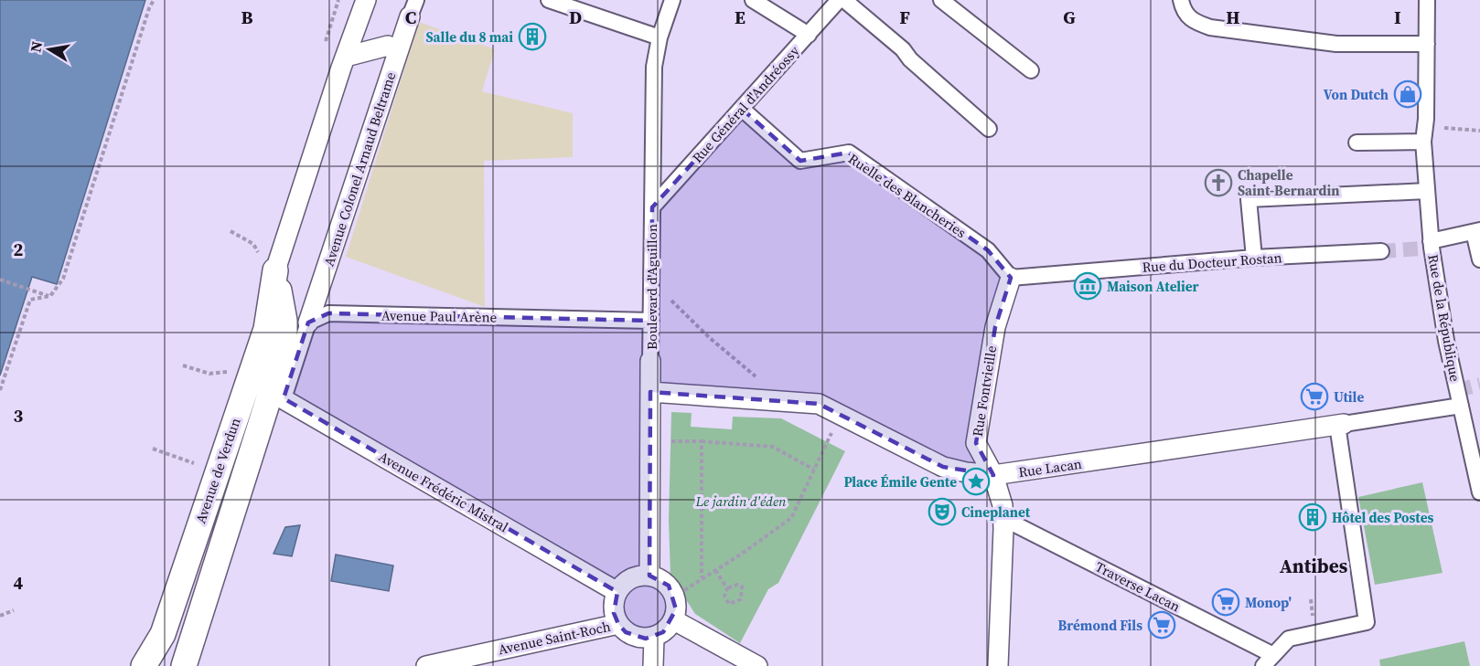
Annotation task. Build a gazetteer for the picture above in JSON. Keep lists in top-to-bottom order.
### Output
{
  "streets": {
    "street": [
      "Rue Général d'Andréossy",
      "Avenue Colonel Arnaud Beltrame",
      "Ruelle des Blancheries",
      "Rue du Docteur Rostan",
      "Boulevard d'Aguillon",
      "Avenue Paul Arène",
      "Rue de la République",
      "Rue Fontvieille",
      "Rue Lacan",
      "Avenue de Verdun",
      "Avenue Frédéric Mistral",
      "Traverse Lacan",
      "Avenue Saint-Roch"
    ]
  },
  "crossings": [
    ["Rue Général d'Andréossy", "Ruelle des Blancheries"],
    ["Rue Général d'Andréossy", "Boulevard d'Aguillon"],
    ["Avenue Colonel Arnaud Beltrame", "Avenue Paul Arène"],
    ["Ruelle des Blancheries", "Rue du Docteur Rostan"],
    ["Ruelle des Blancheries", "Rue Fontvieille"],
    ["Rue du Docteur Rostan", "Rue Fontvieille"],
    ["Boulevard d'Aguillon", "Avenue Paul Arène"],
    ["Boulevard d'Aguillon", "Rue Lacan"],
    ["Boulevard d'Aguillon", "Avenue Frédéric Mistral"],
    ["Boulevard d'Aguillon", "Avenue Saint-Roch"],
    ["Rue de la République", "Rue Lacan"],
    ["Rue Fontvieille", "Rue Lacan"],
    ["Rue Fontvieille", "Traverse Lacan"],
    ["Avenue de Verdun", "Avenue Frédéric Mistral"],
    ["Avenue Frédéric Mistral", "Avenue Saint-Roch"]
  ],
  "districts": ["Antibes"],
  "parks": ["Le jardin d'éden"],
  "places": {
    "building": ["Salle du 8 mai", "Hôtel des Postes"],
    "shop": ["Von Dutch"],
    "church": ["Chapelle Saint-Bernardin"],
    "museum": ["Maison Atelier"],
    "supermarket": ["Utile", "Monop'", "Brémond Fils"],
    "place": ["Place Émile Gente"],
    "theatre": ["Cineplanet"]
  },
  "north": "left",
  "grid": {
    "columns": [
      "B",
      "C",
      "D",
      "E",
      "F",
      "G",
      "H",
      "I"
    ],
    "rows": ["2", "3", "4"]
  }
}
